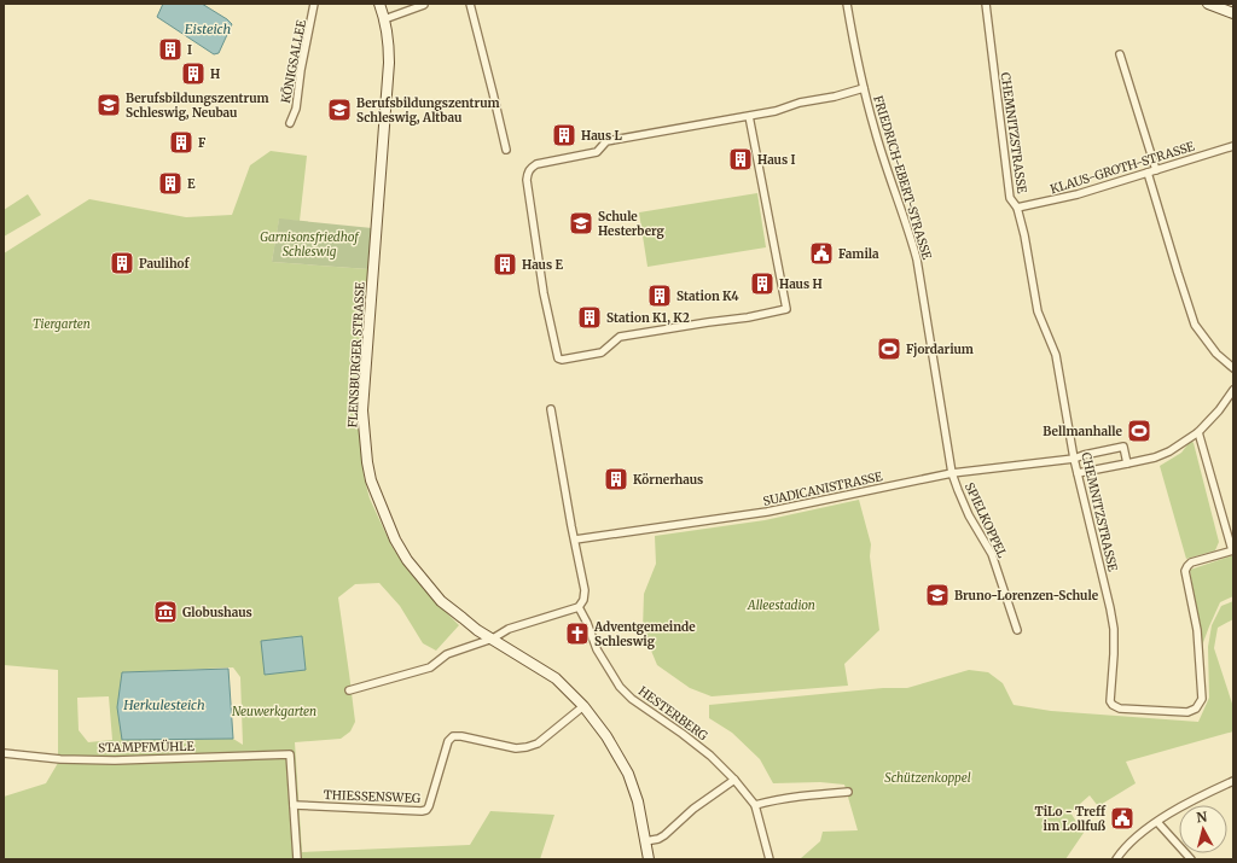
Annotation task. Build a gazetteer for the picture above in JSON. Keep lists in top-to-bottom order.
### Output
{
  "streets": {
    "street": [
      "KÖNIGSALLEE",
      "CHEMNITZSTRASSE",
      "KLAUS-GROTH-STRASSE",
      "FRIEDRICH-EBERT-STRASSE",
      "FLENSBURGER STRASSE",
      "SUADICANISTRASSE",
      "SPIELKOPPEL",
      "HESTERBERG",
      "STAMPFMÜHLE",
      "THIESSENSWEG"
    ]
  },
  "crossings": [
    ["CHEMNITZSTRASSE", "KLAUS-GROTH-STRASSE"],
    ["CHEMNITZSTRASSE", "SUADICANISTRASSE"],
    ["FRIEDRICH-EBERT-STRASSE", "SUADICANISTRASSE"],
    ["FRIEDRICH-EBERT-STRASSE", "SPIELKOPPEL"],
    ["FLENSBURGER STRASSE", "THIESSENSWEG"],
    ["SUADICANISTRASSE", "SPIELKOPPEL"],
    ["STAMPFMÜHLE", "THIESSENSWEG"]
  ],
  "water": ["Eisteich", "Herkulesteich"],
  "parks": [
    "Garnisonsfriedhof Schleswig",
    "Tiergarten",
    "Alleestadion",
    "Neuwerkgarten",
    "Schützenkoppel"
  ],
  "places": {
    "building": [
      "I",
      "H",
      "Haus L",
      "F",
      "Haus I",
      "E",
      "Paulihof",
      "Haus E",
      "Haus H",
      "Station K4",
      "Station K1, K2",
      "Körnerhaus"
    ],
    "school or university": [
      "Berufsbildungszentrum Schleswig, Neubau",
      "Berufsbildungszentrum Schleswig, Altbau",
      "Schule Hesterberg",
      "Bruno-Lorenzen-Schule"
    ],
    "public building": ["Famila", "TiLo - Treff im Lollfuß"],
    "sports": ["Fjordarium", "Bellmanhalle"],
    "museum": ["Globushaus"],
    "church": ["Adventgemeinde Schleswig"]
  },
  "north": "top"
}
